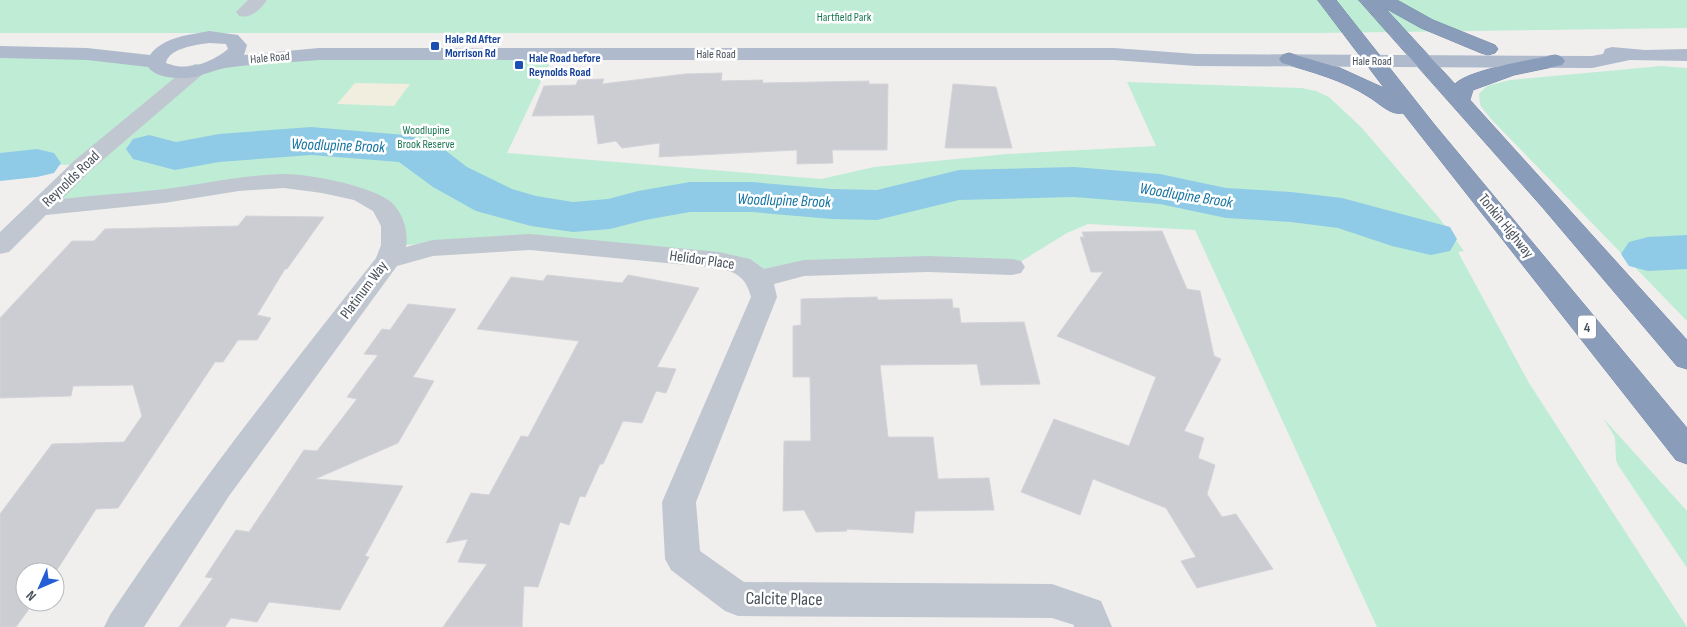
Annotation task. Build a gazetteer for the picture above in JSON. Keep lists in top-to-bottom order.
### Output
{
  "streets": {
    "highway": ["Tonkin Highway", "4"],
    "main road": ["Hale Road"],
    "street": [
      "Reynolds Road",
      "Helidor Place",
      "Platinum Way",
      "Calcite Place"
    ]
  },
  "crossings": [
    ["Hale Road", "Reynolds Road"],
    ["Hale Road", "Tonkin Highway"],
    ["Reynolds Road", "Platinum Way"],
    ["Helidor Place", "Platinum Way"],
    ["Helidor Place", "Calcite Place"]
  ],
  "water": ["Woodlupine Brook"],
  "parks": ["Hartfield Park", "Woodlupine Brook Reserve"],
  "places": {
    "transit": ["Hale Rd After Morrison Rd", "Hale Road before Reynolds Road"]
  },
  "north": "bottom left"
}
